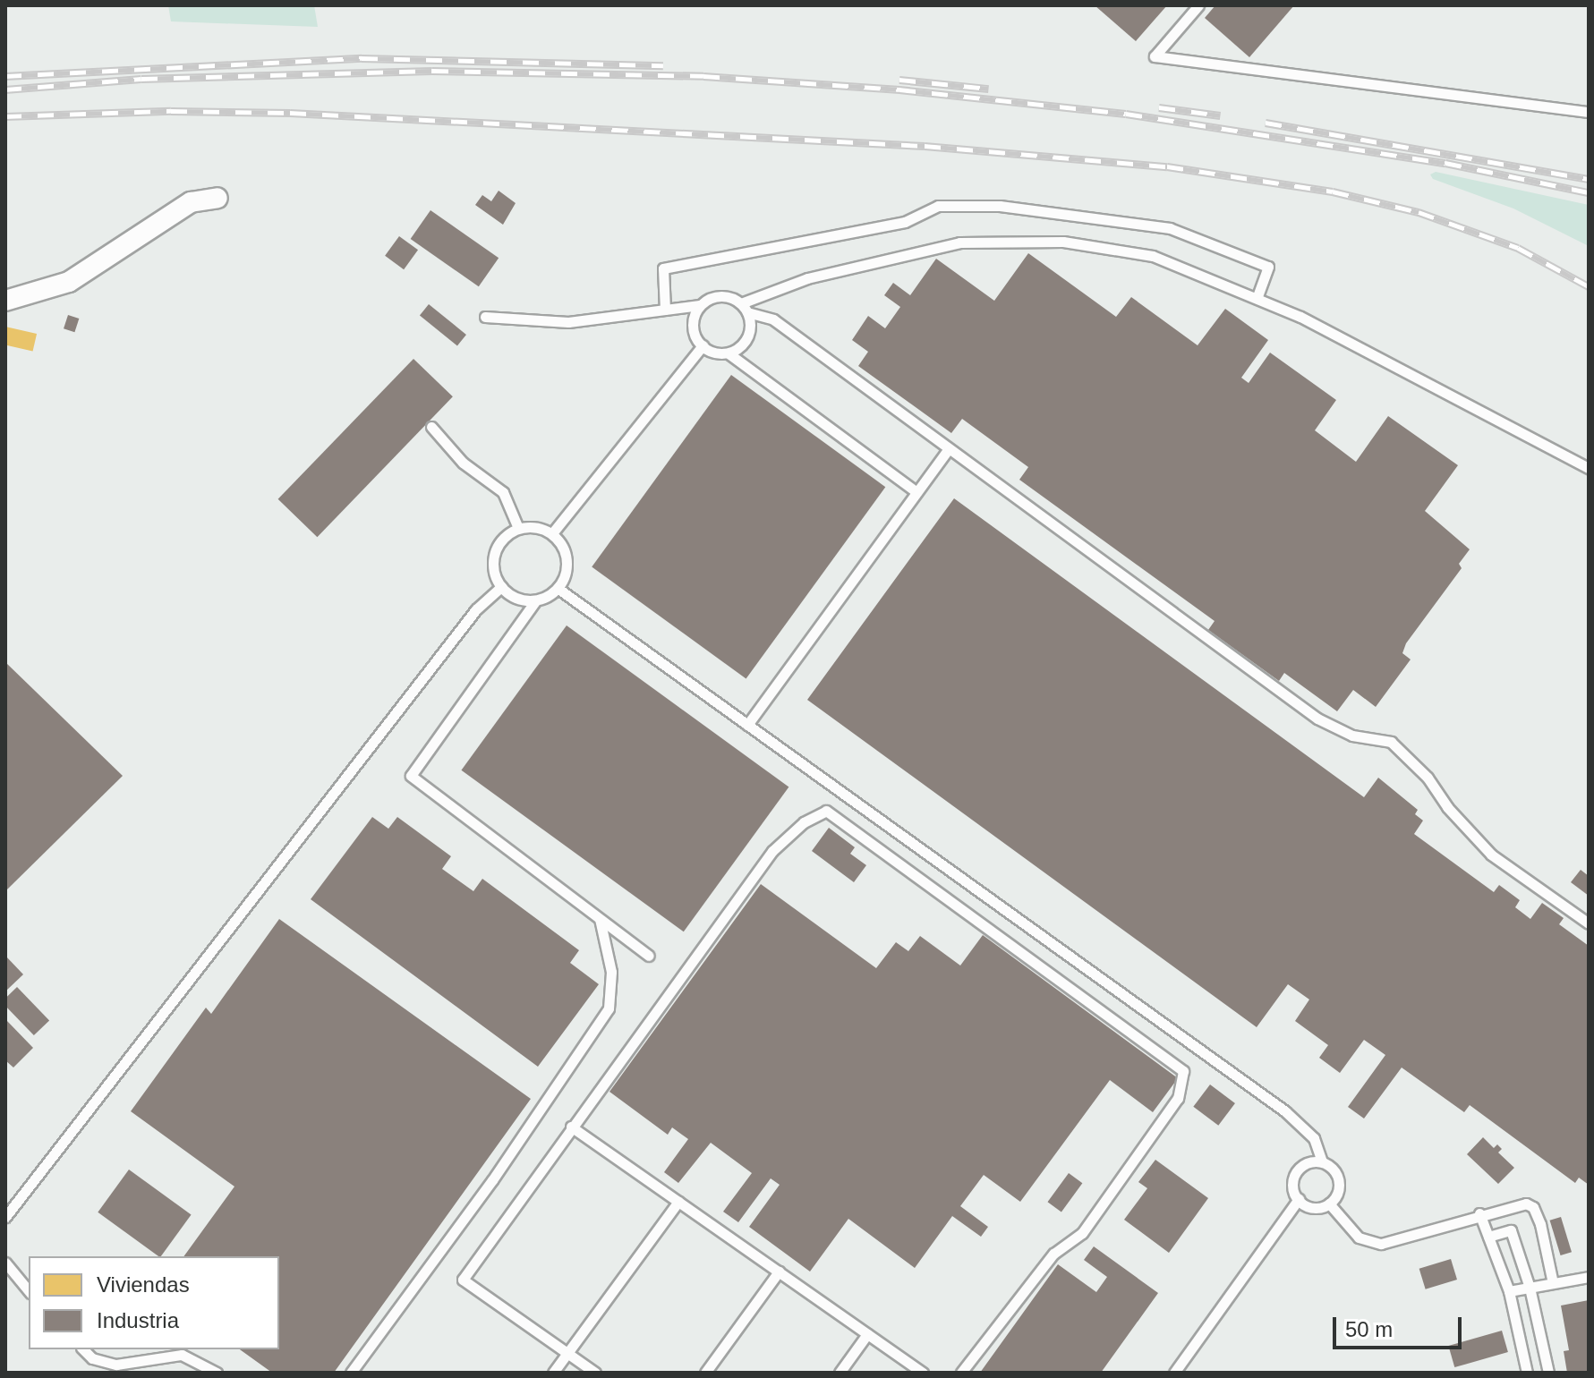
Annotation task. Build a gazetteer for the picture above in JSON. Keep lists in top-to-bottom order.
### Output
{
  "legend": ["Viviendas", "Industria"],
  "scale_bar": "50 m"
}
